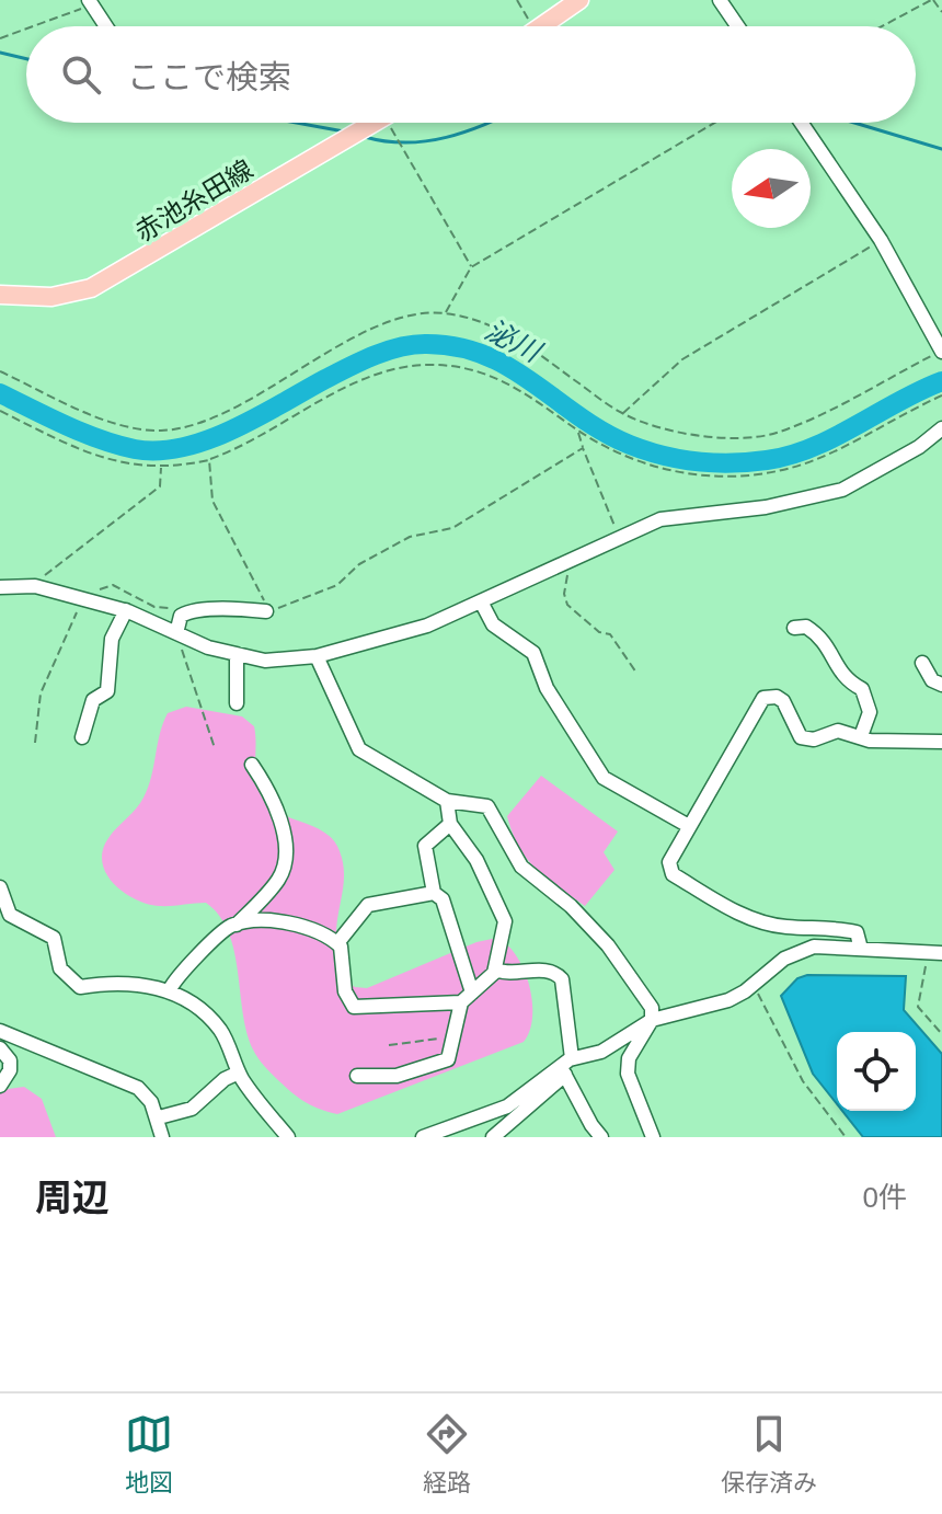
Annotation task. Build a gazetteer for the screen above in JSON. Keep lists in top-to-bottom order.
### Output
{
  "streets": {
    "main road": ["赤池糸田線"]
  },
  "water": ["泌川"],
  "north": "left",
  "page": {
    "search": "ここで検索",
    "heading": ["周辺", "0件"],
    "nav": ["地図", "経路", "保存済み"]
  }
}
